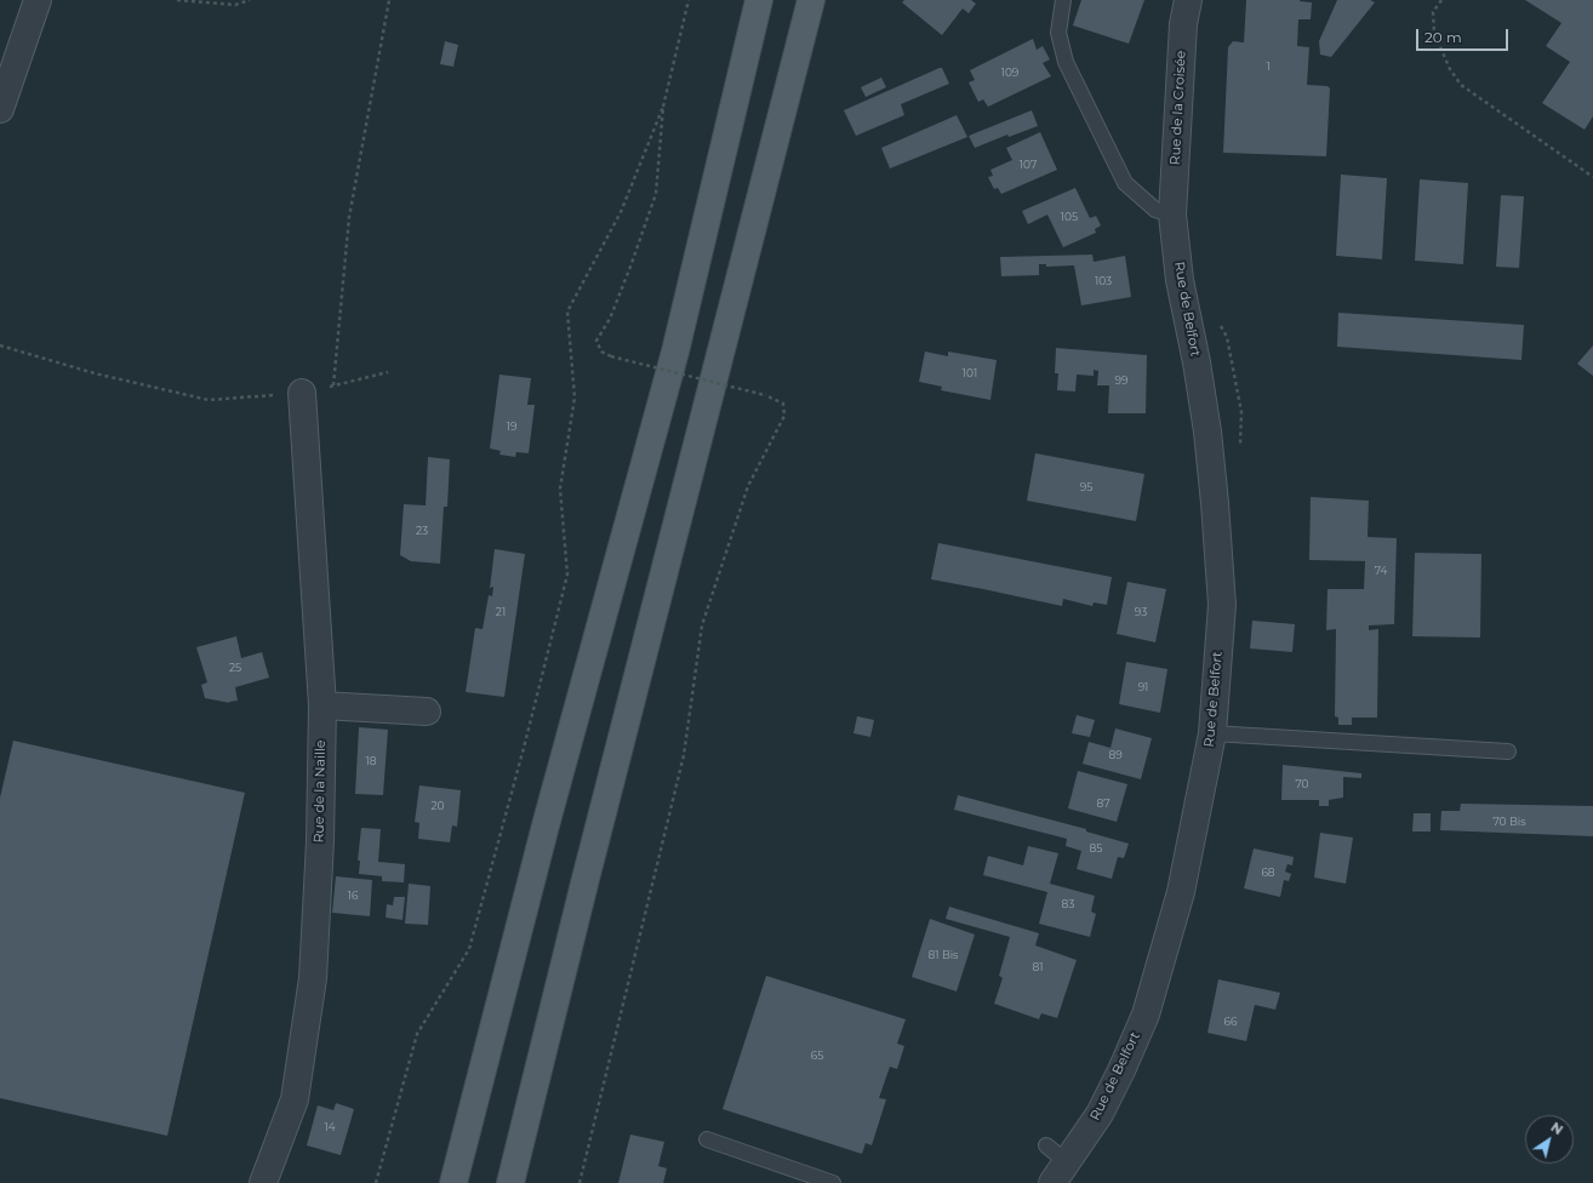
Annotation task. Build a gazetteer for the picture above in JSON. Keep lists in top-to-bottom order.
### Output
{
  "streets": {
    "street": ["Rue de la Croisée", "Rue de Belfort", "Rue de la Naille"]
  },
  "crossings": [
    ["Rue de la Croisée", "Rue de Belfort"]
  ],
  "house_numbers": [
    "1",
    "109",
    "107",
    "105",
    "103",
    "101",
    "99",
    "19",
    "95",
    "23",
    "74",
    "21",
    "93",
    "25",
    "91",
    "89",
    "18",
    "70",
    "87",
    "20",
    "70 Bis",
    "85",
    "68",
    "16",
    "83",
    "81 Bis",
    "81",
    "66",
    "65",
    "14"
  ],
  "scale_bar": "20 m",
  "north": "top right"
}
